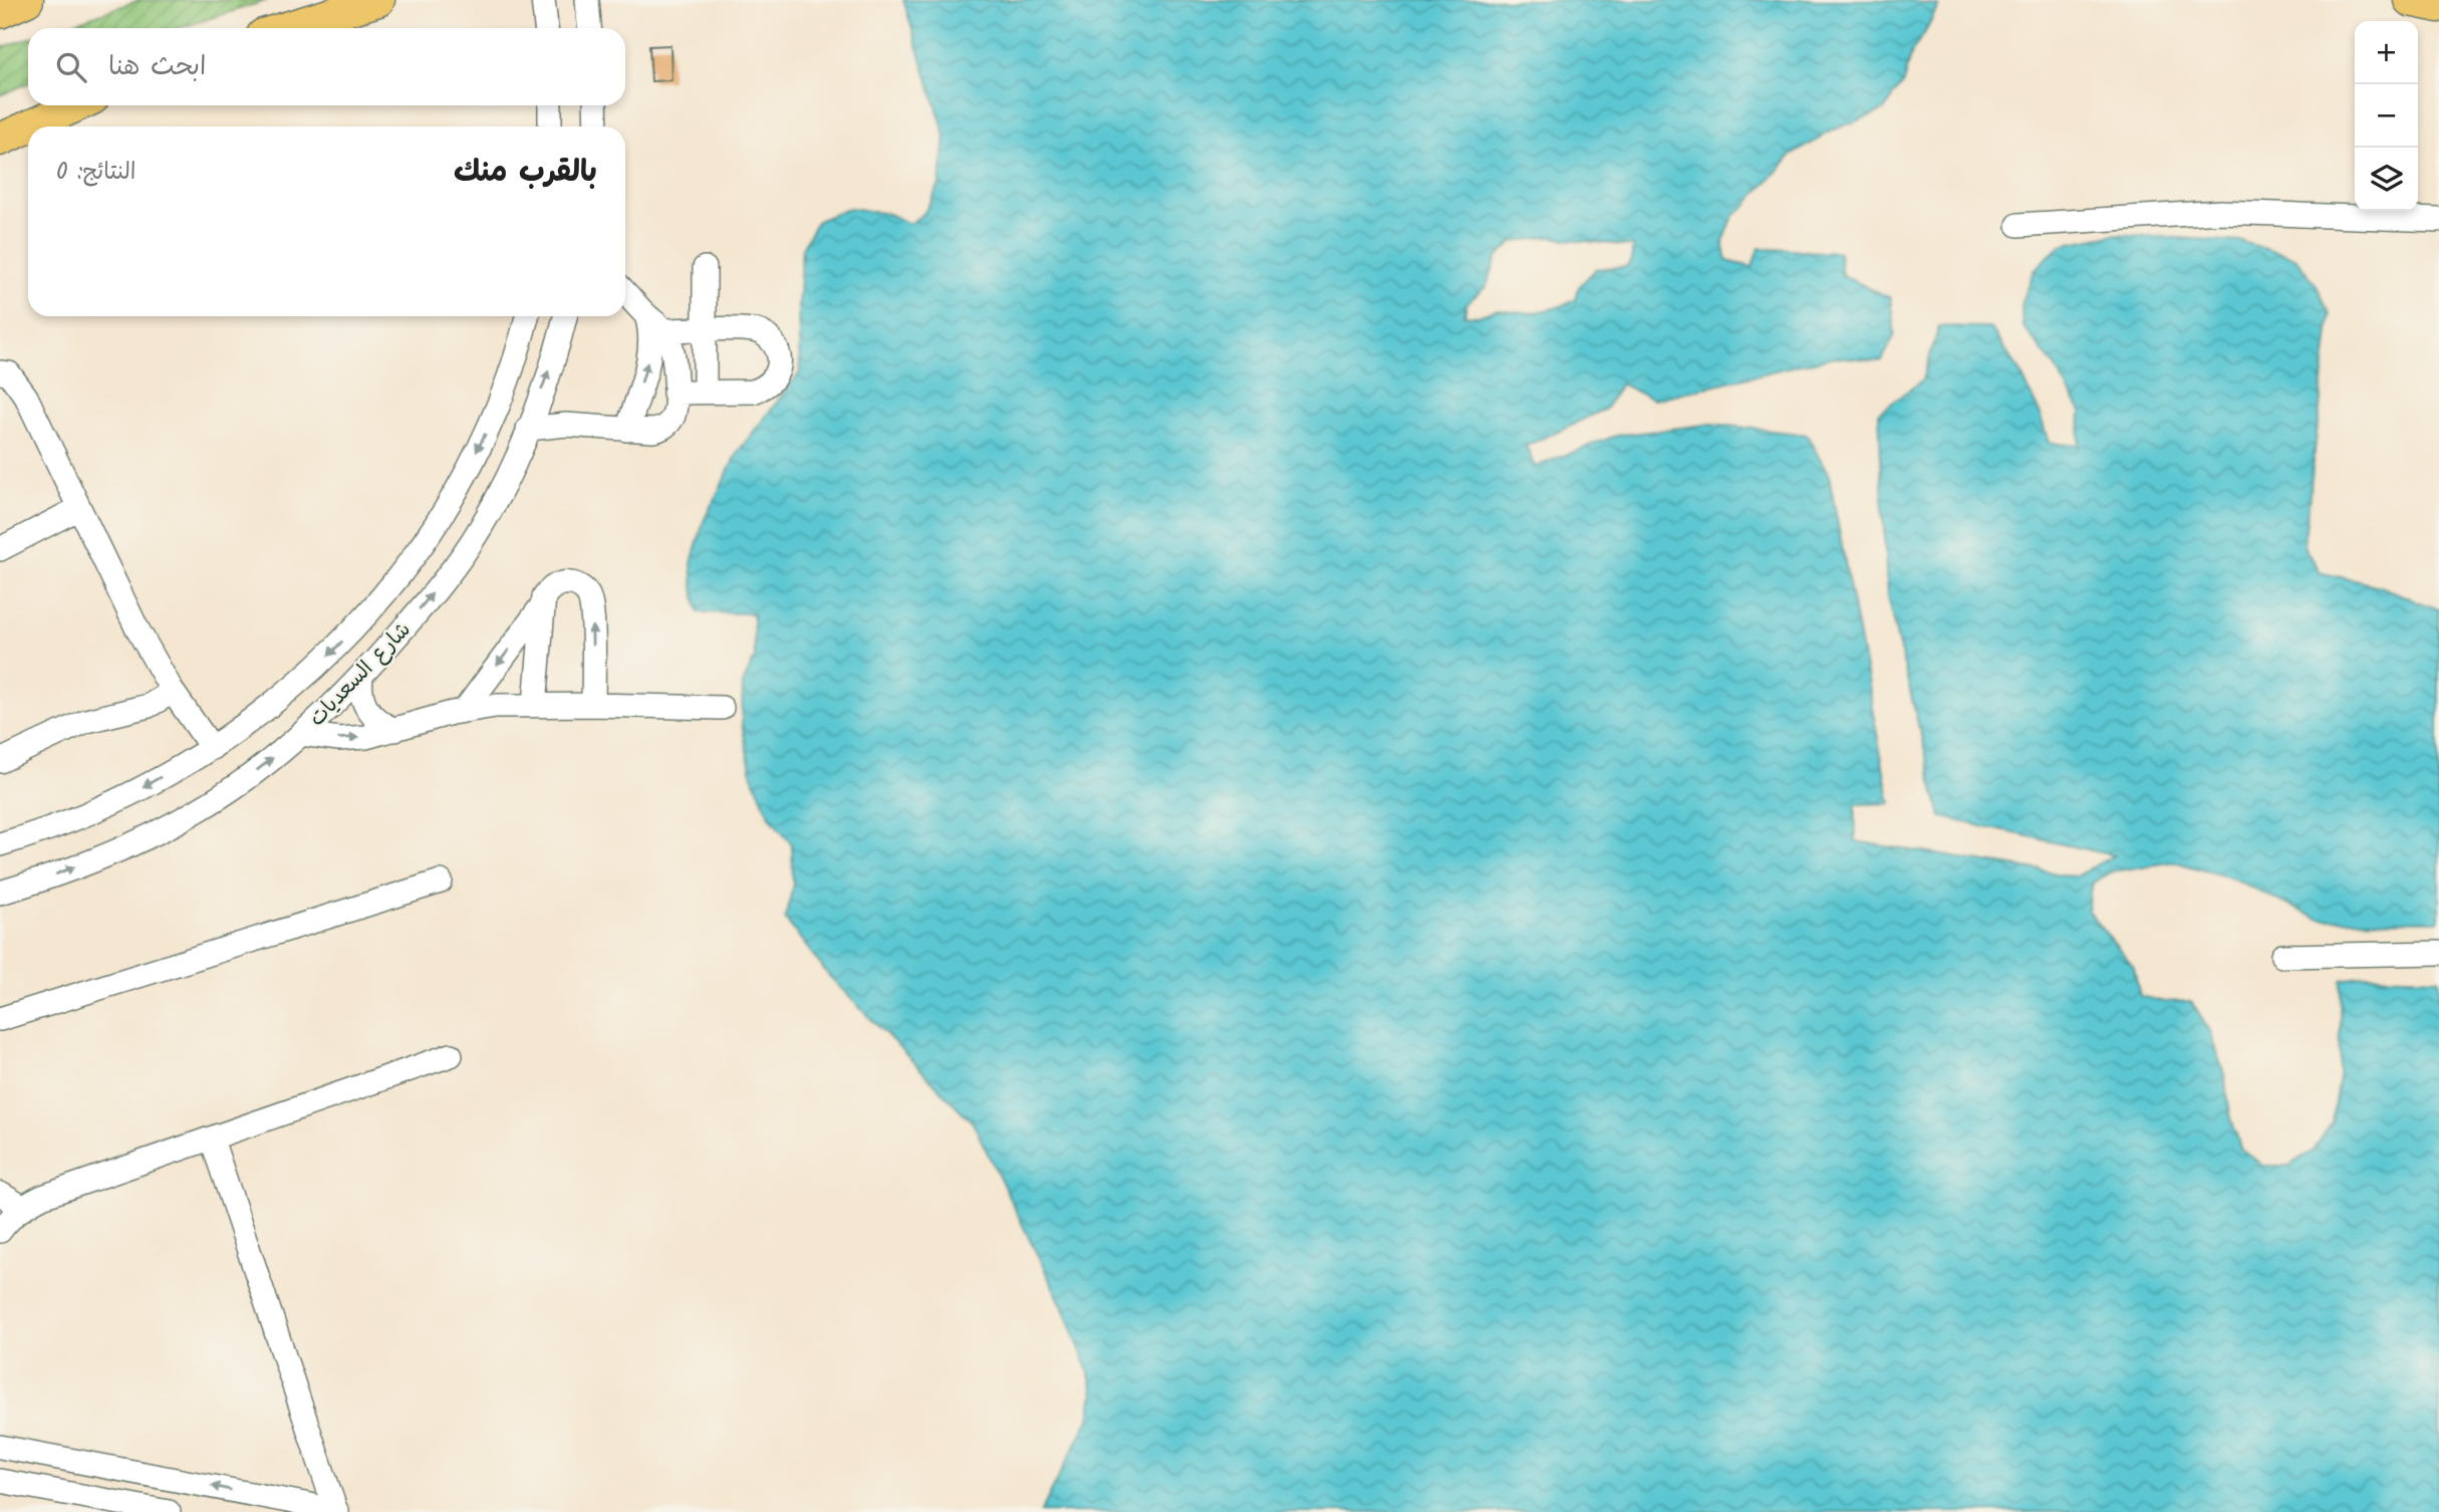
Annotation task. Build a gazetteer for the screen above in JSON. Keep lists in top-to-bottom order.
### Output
{
  "streets": {
    "street": ["شارع السعديات"]
  },
  "page": {
    "map_buttons": ["+", "−"],
    "search": "ابحث هنا",
    "heading": ["بالقرب منك", "النتائج: 0"]
  }
}
